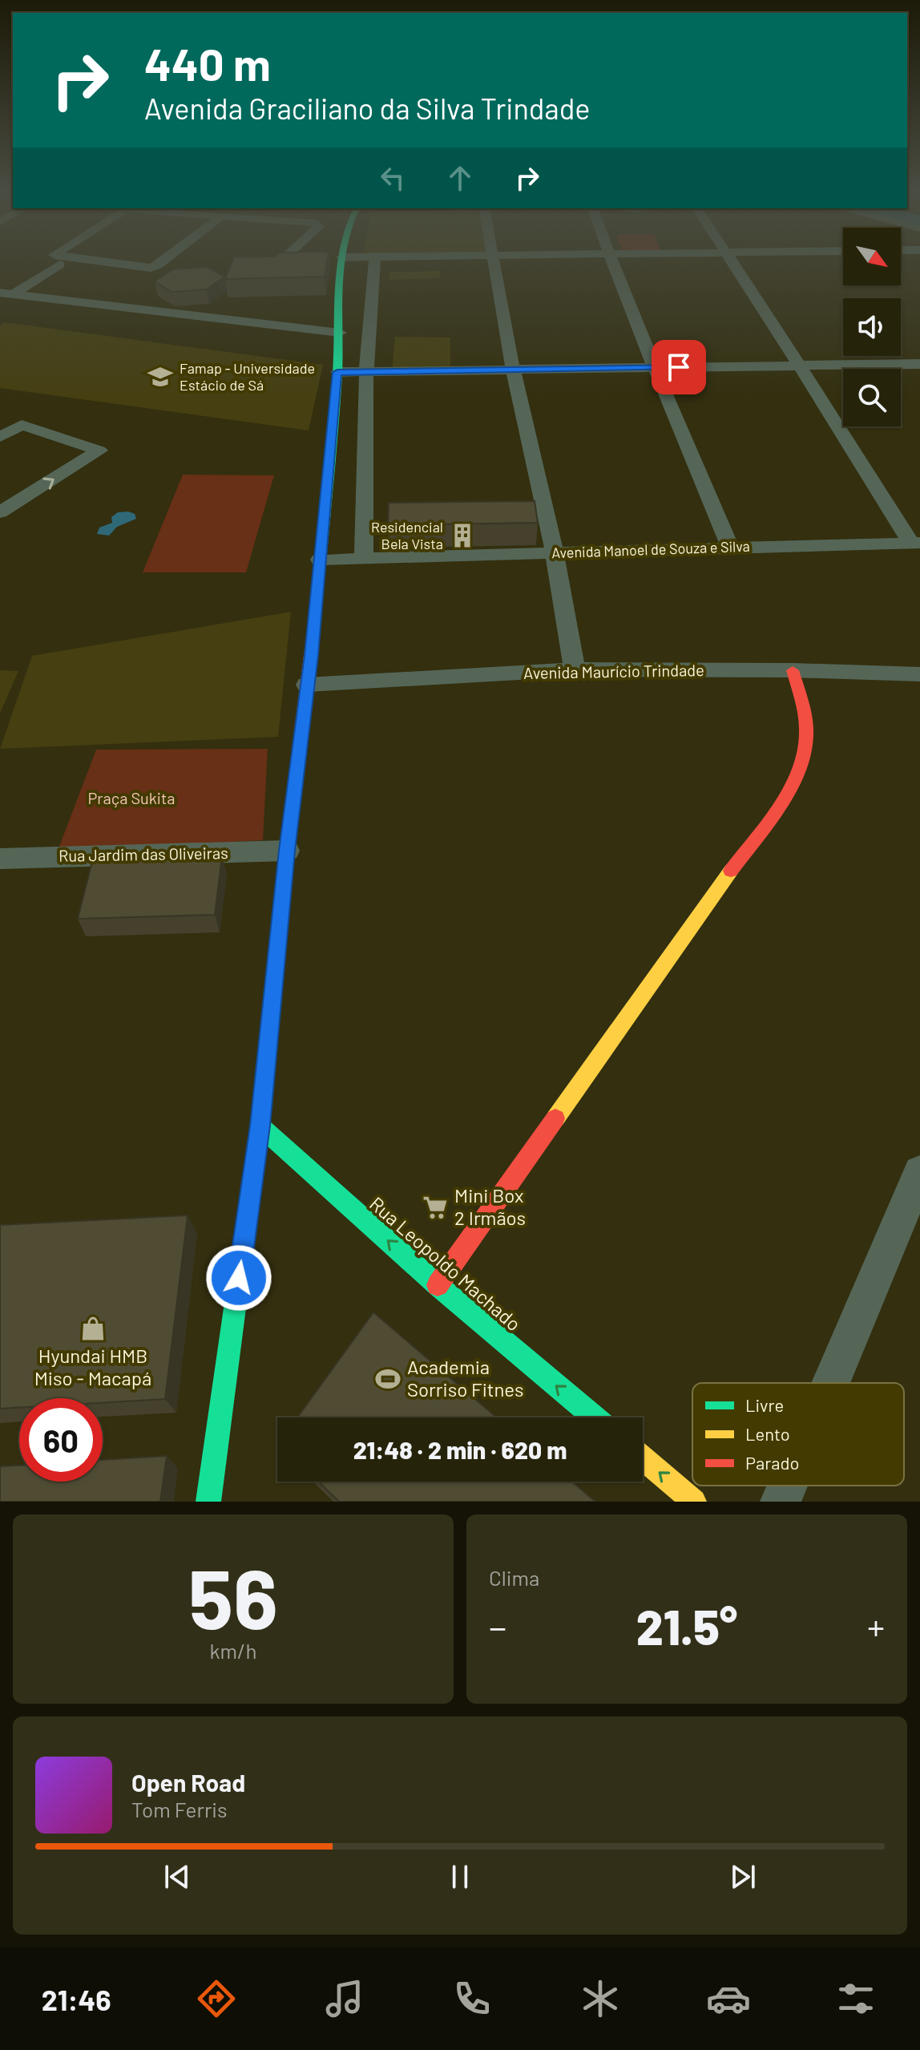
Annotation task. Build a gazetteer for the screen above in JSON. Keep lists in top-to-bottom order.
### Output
{
  "streets": {
    "main road": ["Rua Leopoldo Machado"],
    "street": ["Avenida Manoel de Souza e Silva", "Avenida Maurício Trindade", "Rua Jardim das Oliveiras"]
  },
  "one_way": ["Rua Leopoldo Machado"],
  "parks": ["Praça Sukita"],
  "places": {
    "school or university": ["Famap - Universidade Estácio de Sá"],
    "building": ["Residencial Bela Vista"],
    "supermarket": ["Mini Box 2 Irmãos"],
    "shop": ["Hyundai HMB Miso - Macapá"],
    "sports": ["Academia Sorriso Fitnes"]
  },
  "legend": ["Livre", "Lento", "Parado"],
  "north": "bottom right",
  "page": {
    "turn": ["440 m", "Avenida Graciliano da Silva Trindade"],
    "limit": "60",
    "trip": "21:48 · 2 min · 620 m",
    "tile": [
      ["56", "km/h"],
      "Clima"
    ],
    "heat": ["−", "21.5°", "+"],
    "song": ["Open Road", "Tom Ferris"],
    "tabs": "21:46"
  }
}
